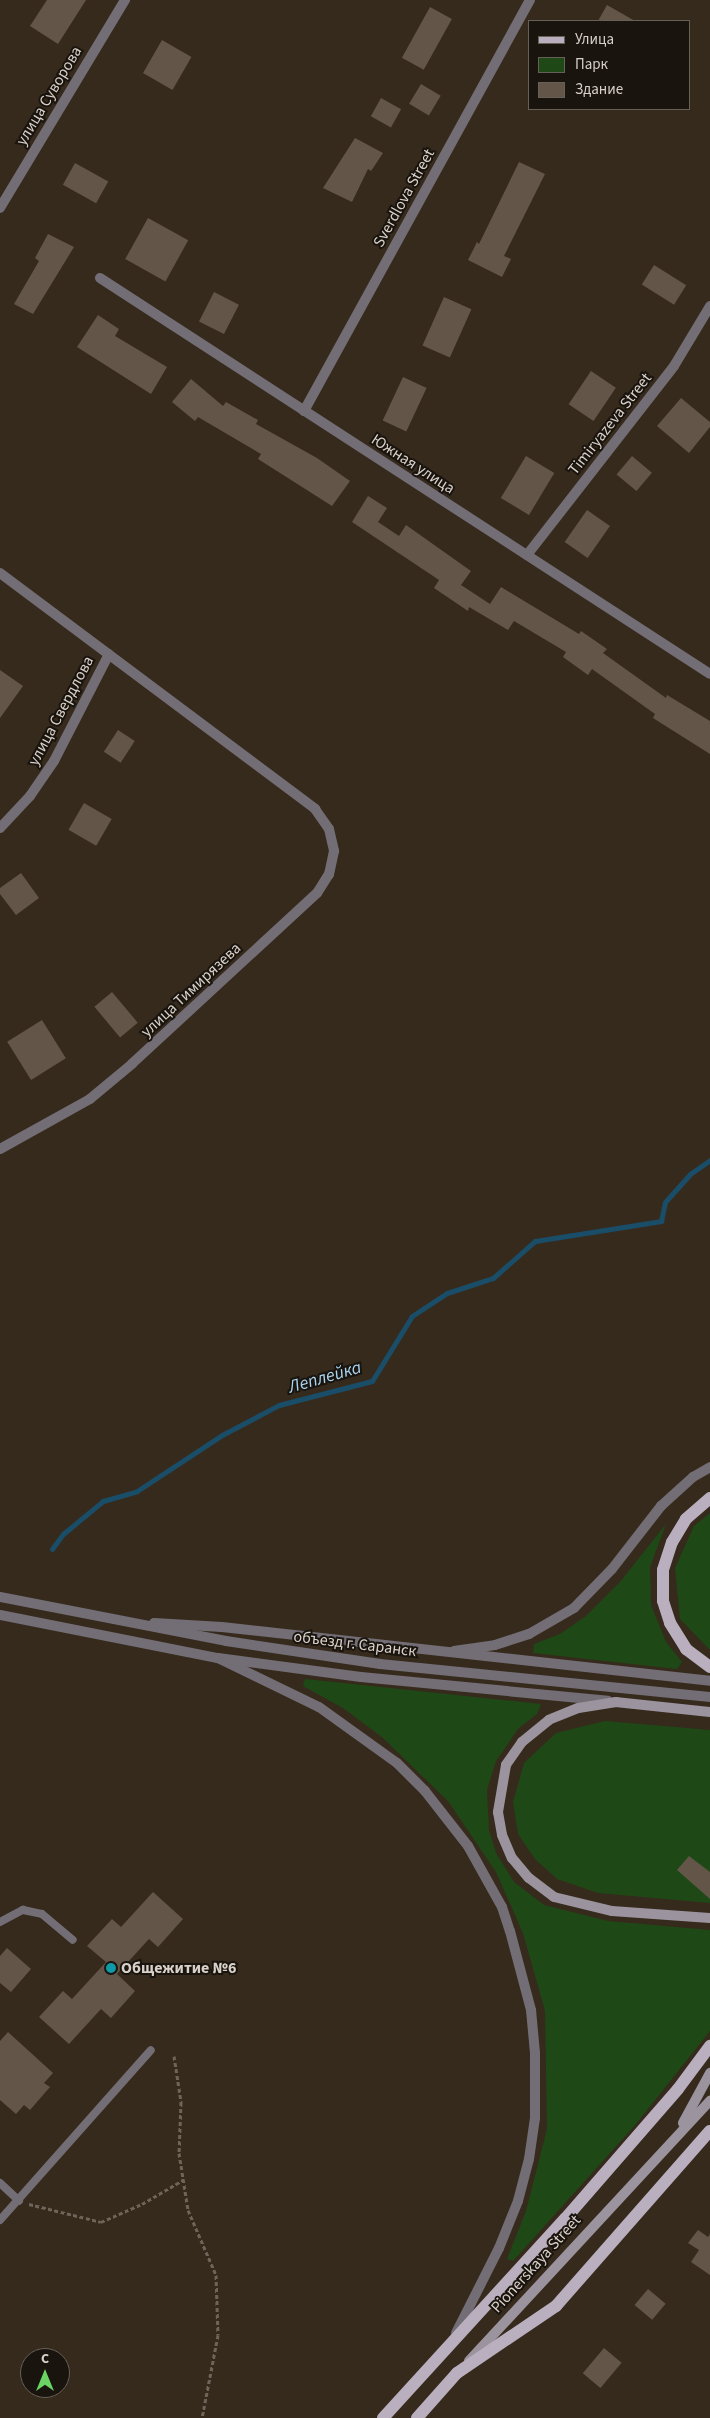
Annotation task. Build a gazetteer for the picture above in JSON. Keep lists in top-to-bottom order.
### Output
{
  "streets": {
    "main road": ["Pionerskaya Street"],
    "street": [
      "улица Суворова",
      "Sverdlova Street",
      "Timiryazeva Street",
      "Южная улица",
      "улица Свердлова",
      "улица Тимирязева",
      "объезд г. Саранск"
    ]
  },
  "crossings": [
    ["Sverdlova Street", "Южная улица"],
    ["Timiryazeva Street", "Южная улица"],
    ["улица Свердлова", "улица Тимирязева"]
  ],
  "water": ["Леплейка"],
  "places": ["Общежитие №6"],
  "legend": ["Улица", "Парк", "Здание"],
  "north": "top"
}
